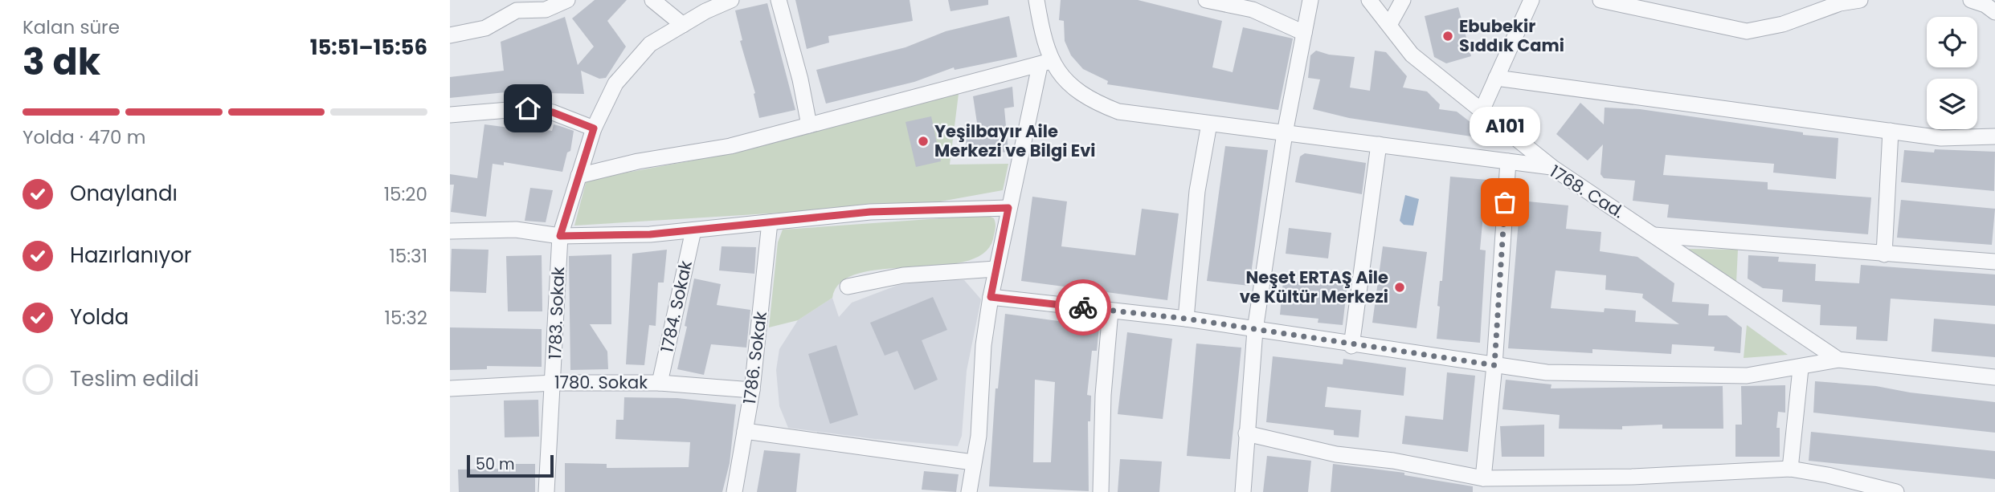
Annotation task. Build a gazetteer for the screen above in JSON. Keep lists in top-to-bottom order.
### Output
{
  "streets": {
    "street": [
      "1768. Cad.",
      "1784. Sokak",
      "1783. Sokak",
      "1786. Sokak",
      "1780. Sokak"
    ]
  },
  "crossings": [
    ["1784. Sokak", "1780. Sokak"],
    ["1783. Sokak", "1780. Sokak"],
    ["1786. Sokak", "1780. Sokak"]
  ],
  "places": [
    "Ebubekir Sıddık Cami",
    "Yeşilbayır Aile Merkezi ve Bilgi Evi",
    "A101",
    "Neşet ERTAŞ Aile ve Kültür Merkezi"
  ],
  "scale_bar": "50 m",
  "page": {
    "heading": ["3 dk", "Kalan süre", "15:51–15:56"],
    "bar": "Yolda · 470 m",
    "bubble": "A101",
    "list": [
      ["Onaylandı", "15:20"],
      ["Hazırlanıyor", "15:31"],
      ["Yolda", "15:32"],
      "Teslim edildi"
    ],
    "scale": "50 m"
  }
}
